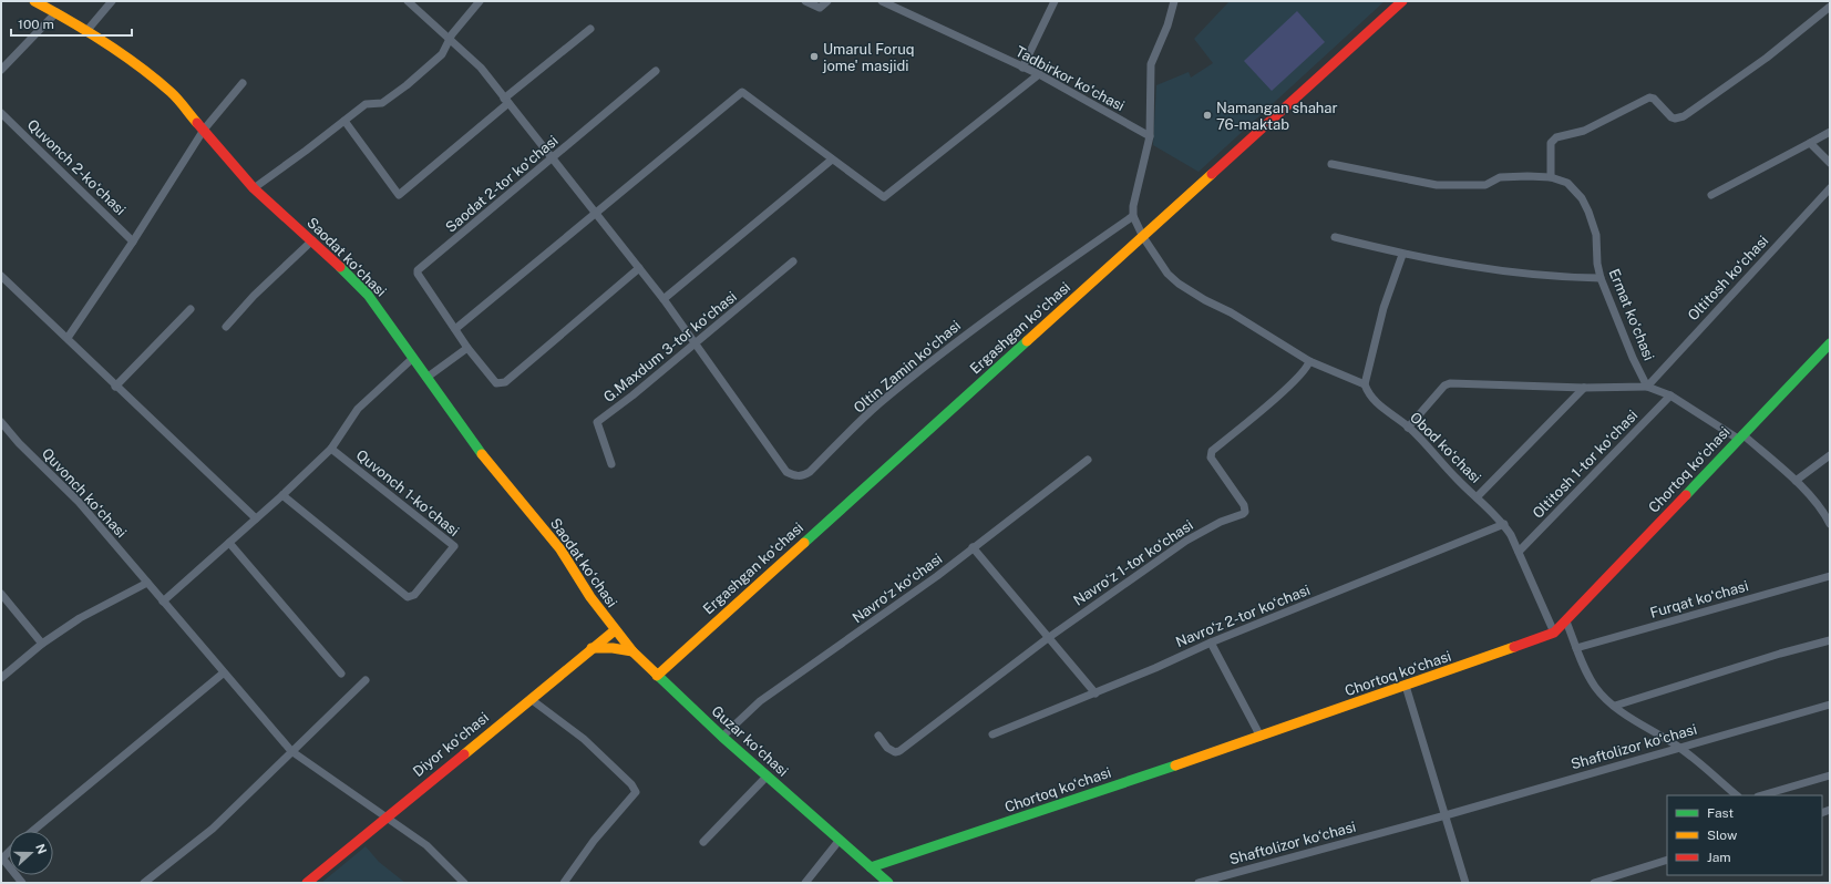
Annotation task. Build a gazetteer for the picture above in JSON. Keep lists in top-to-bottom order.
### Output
{
  "streets": {
    "street": [
      "Tadbirkor koʻchasi",
      "Quvonch 2-koʻchasi",
      "Saodat 2-tor koʻchasi",
      "Saodat koʻchasi",
      "Oltitosh koʻchasi",
      "Ermat koʻchasi",
      "Ergashgan koʻchasi",
      "G.Maxdum 3-tor koʻchasi",
      "Oltin Zamin koʻchasi",
      "Obod koʻchasi",
      "Oltitosh 1-tor koʻchasi",
      "Chortoq koʻchasi",
      "Quvonch koʻchasi",
      "Quvonch 1-koʻchasi",
      "Navroʻz 1-tor koʻchasi",
      "Navroʻz koʻchasi",
      "Furqat koʻchasi",
      "Navroʻz 2-tor koʻchasi",
      "Guzar koʻchasi",
      "Diyor koʻchasi",
      "Shaftolizor koʻchasi"
    ]
  },
  "crossings": [
    ["Saodat koʻchasi", "Guzar koʻchasi"],
    ["Saodat koʻchasi", "Diyor koʻchasi"],
    ["Oltitosh koʻchasi", "Ermat koʻchasi"],
    ["Ergashgan koʻchasi", "Guzar koʻchasi"],
    ["G.Maxdum 3-tor koʻchasi", "Oltin Zamin koʻchasi"],
    ["Obod koʻchasi", "Oltitosh 1-tor koʻchasi"],
    ["Obod koʻchasi", "Chortoq koʻchasi"],
    ["Obod koʻchasi", "Navroʻz 2-tor koʻchasi"],
    ["Chortoq koʻchasi", "Guzar koʻchasi"],
    ["Navroʻz koʻchasi", "Guzar koʻchasi"],
    ["Guzar koʻchasi", "Diyor koʻchasi"]
  ],
  "places": ["Umarul Foruq jome' masjidi", "Namangan shahar 76-maktab"],
  "legend": ["Fast", "Slow", "Jam"],
  "scale_bar": "100 m",
  "north": "right"
}
